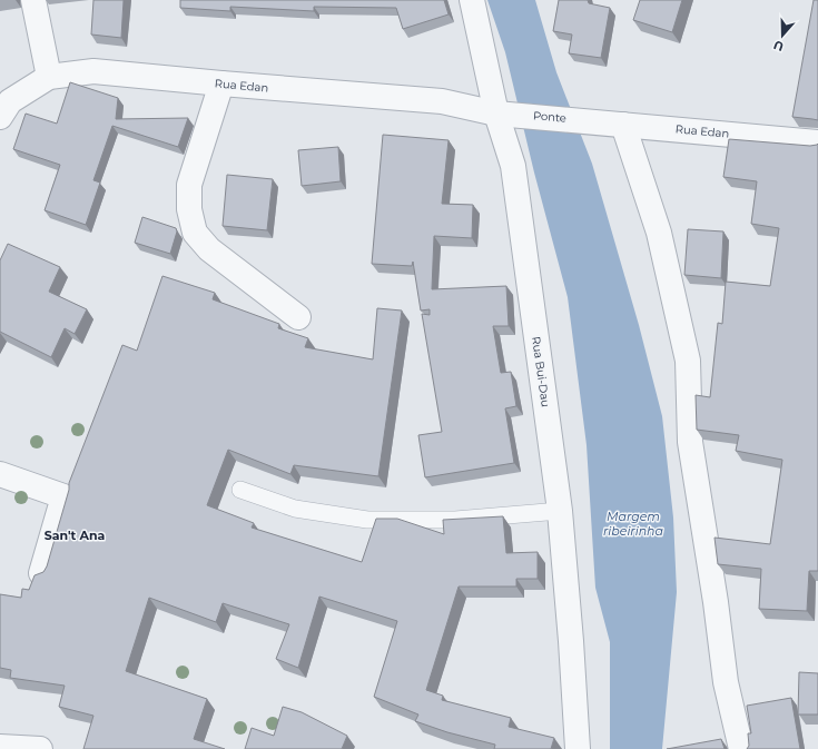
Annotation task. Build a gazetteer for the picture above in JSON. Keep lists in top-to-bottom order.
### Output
{
  "streets": {
    "street": ["Rua Edan", "Ponte", "Rua Bui-Dau"]
  },
  "crossings": [
    ["Rua Edan", "Ponte"],
    ["Rua Edan", "Rua Bui-Dau"],
    ["Ponte", "Rua Bui-Dau"]
  ],
  "districts": ["San't Ana"],
  "water": ["Margem ribeirinha"],
  "north": "bottom"
}
